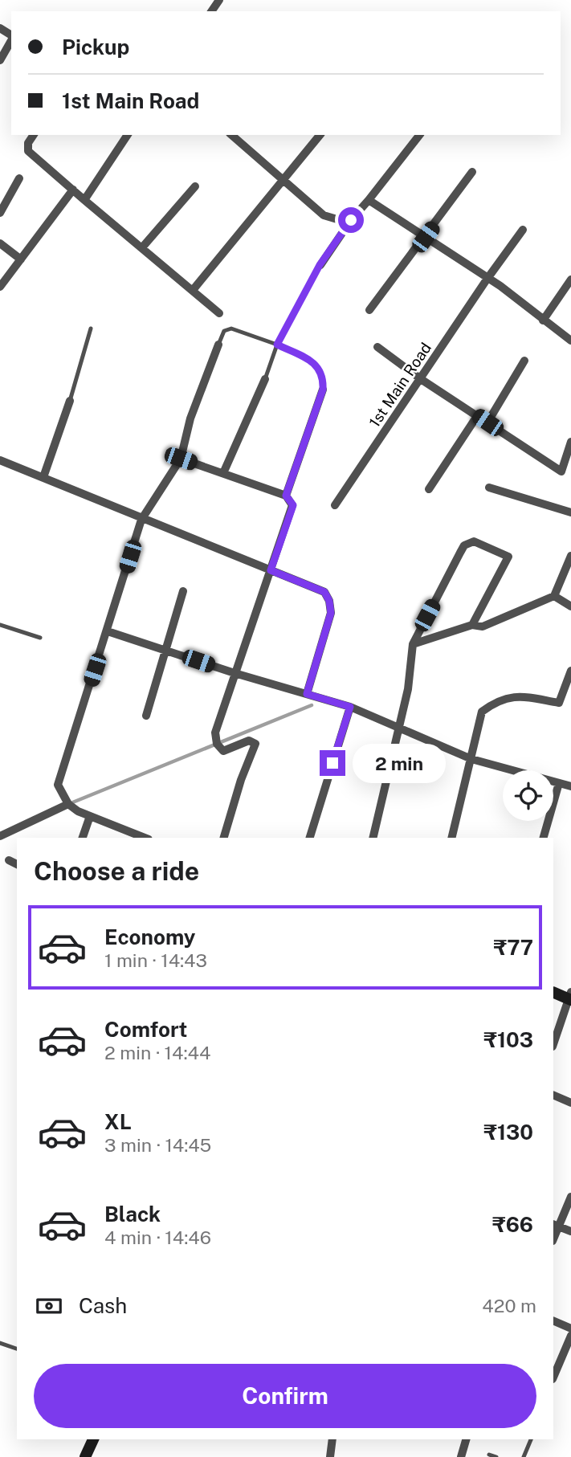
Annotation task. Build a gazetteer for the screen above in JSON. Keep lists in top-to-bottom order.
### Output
{
  "streets": {
    "street": ["1st Main Road"]
  },
  "page": {
    "banner": ["Pickup", "1st Main Road"],
    "bubble": "2 min",
    "heading": "Choose a ride",
    "list": [
      {
        "name": "Economy",
        "note": "1 min · 14:43",
        "value": "₹77"
      },
      {
        "name": "Comfort",
        "note": "2 min · 14:44",
        "value": "₹103"
      },
      {
        "name": "XL",
        "note": "3 min · 14:45",
        "value": "₹130"
      },
      {
        "name": "Black",
        "note": "4 min · 14:46",
        "value": "₹66"
      }
    ],
    "pay": ["Cash", "420 m"],
    "buttons": "Confirm"
  }
}
